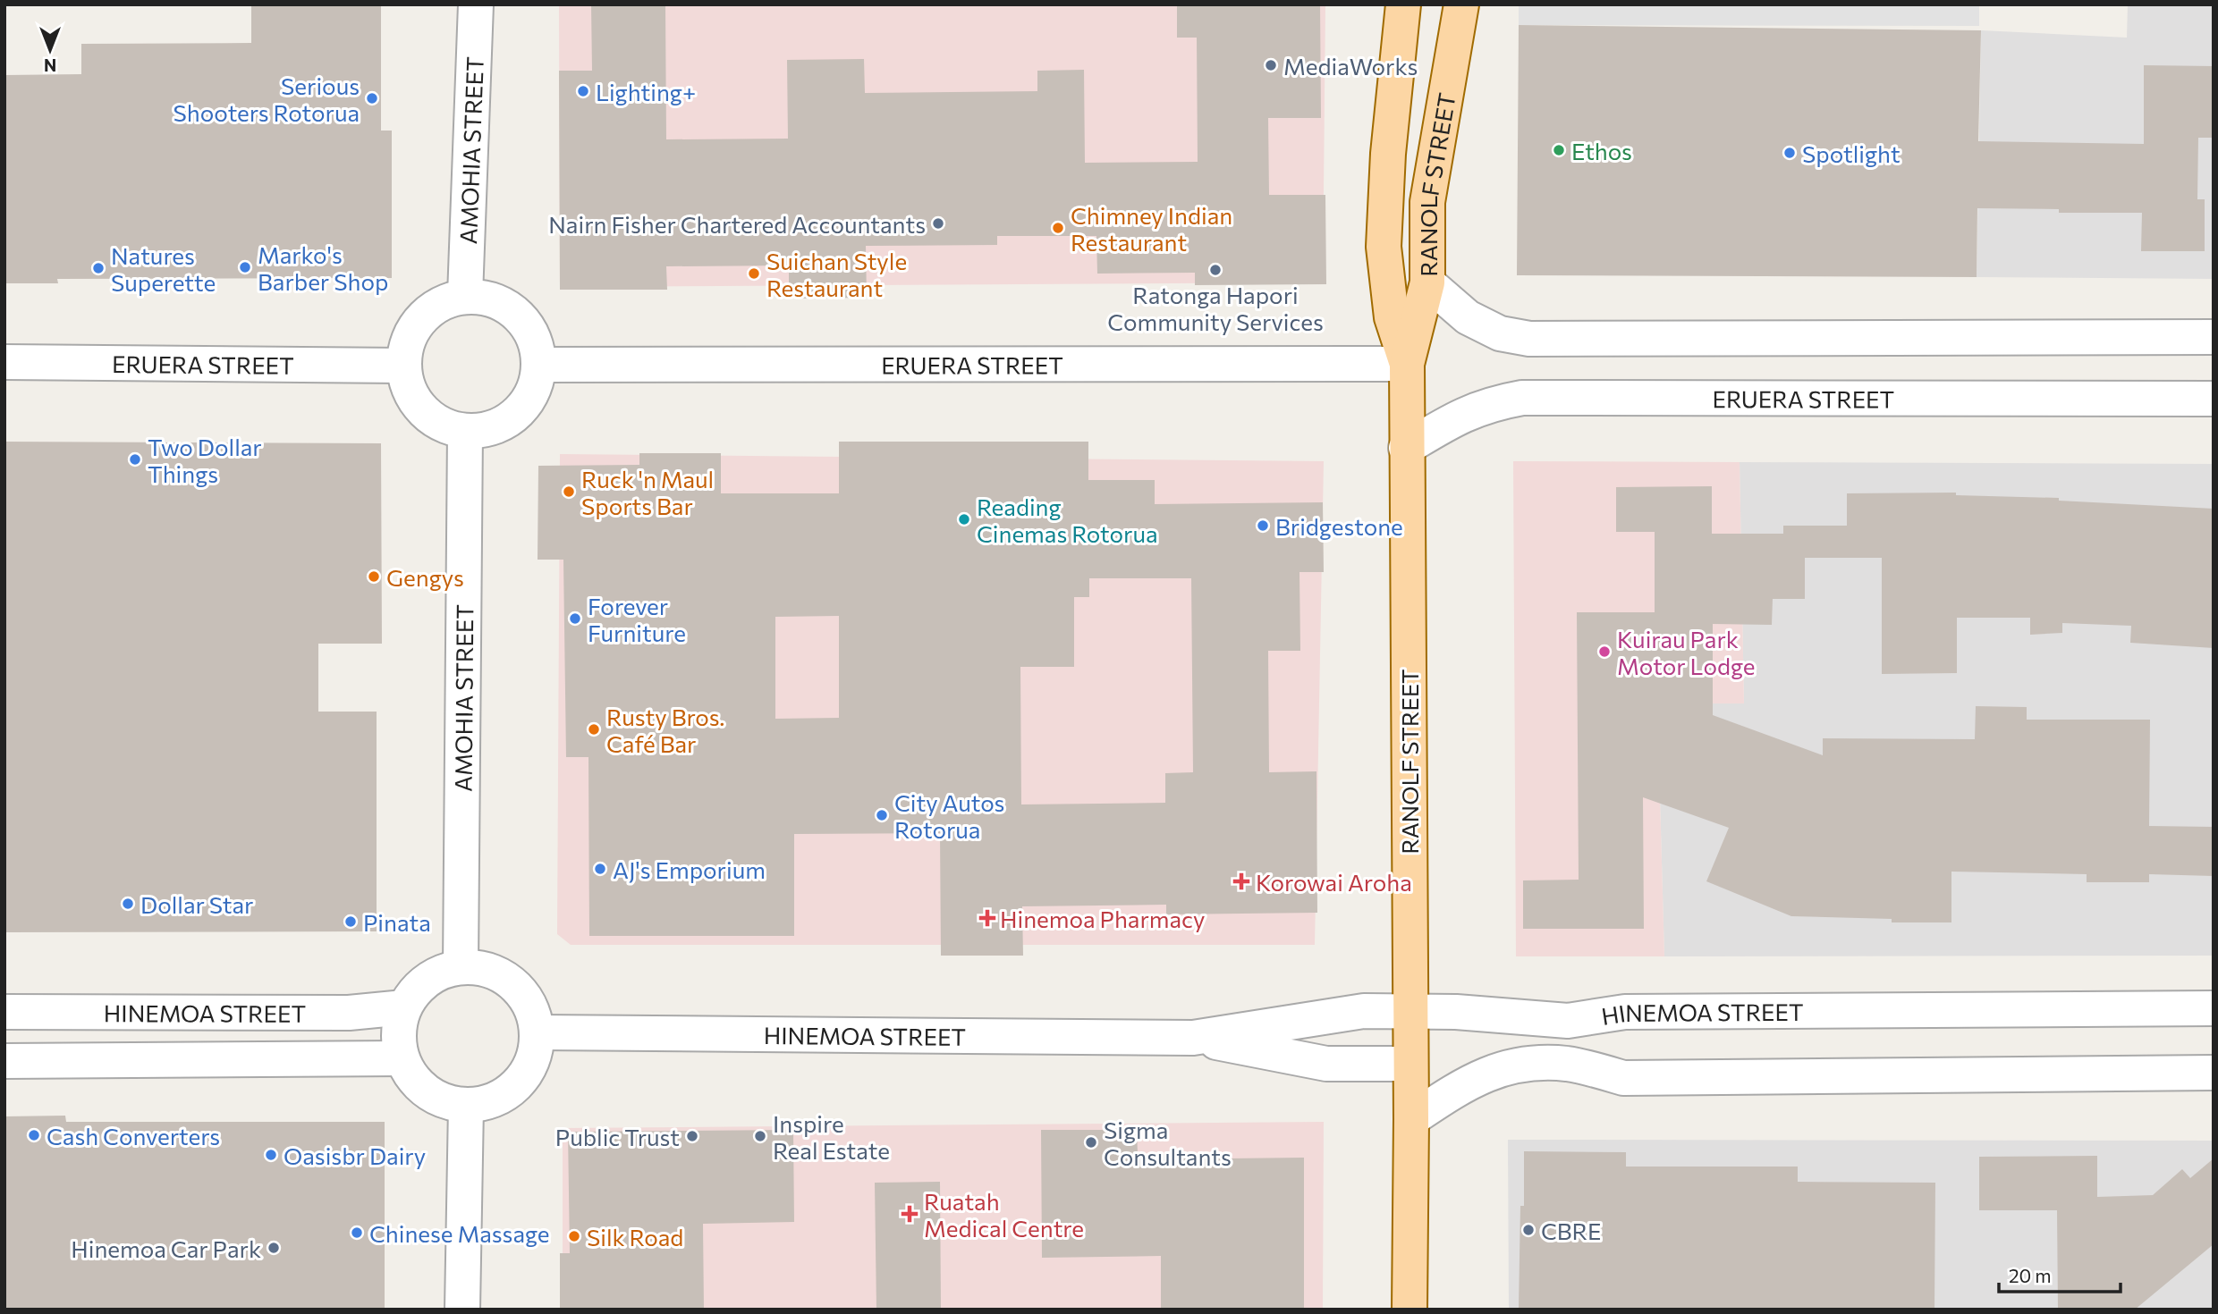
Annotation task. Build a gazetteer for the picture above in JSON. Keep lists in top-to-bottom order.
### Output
{
  "streets": {
    "main road": ["RANOLF STREET"],
    "street": ["AMOHIA STREET", "ERUERA STREET", "HINEMOA STREET"]
  },
  "crossings": [
    ["AMOHIA STREET", "ERUERA STREET"],
    ["AMOHIA STREET", "HINEMOA STREET"],
    ["RANOLF STREET", "ERUERA STREET"],
    ["RANOLF STREET", "HINEMOA STREET"]
  ],
  "places": {
    "other": [
      "MediaWorks",
      "Lighting+",
      "Serious Shooters Rotorua",
      "Ethos",
      "Spotlight",
      "Nairn Fisher Chartered Accountants",
      "Chimney Indian Restaurant",
      "Marko's Barber Shop",
      "Natures Superette",
      "Ratonga Hapori Community Services",
      "Suichan Style Restaurant",
      "Two Dollar Things",
      "Ruck 'n Maul Sports Bar",
      "Reading Cinemas Rotorua",
      "Bridgestone",
      "Gengys",
      "Forever Furniture",
      "Kuirau Park Motor Lodge",
      "Rusty Bros. Café Bar",
      "City Autos Rotorua",
      "AJ's Emporium",
      "Dollar Star",
      "Pinata",
      "Cash Converters",
      "Public Trust",
      "Inspire Real Estate",
      "Sigma Consultants",
      "Oasisbr Dairy",
      "CBRE",
      "Chinese Massage",
      "Silk Road",
      "Hinemoa Car Park"
    ],
    "health": ["Korowai Aroha", "Hinemoa Pharmacy", "Ruatah Medical Centre"]
  },
  "scale_bar": "20 m",
  "north": "bottom"
}
